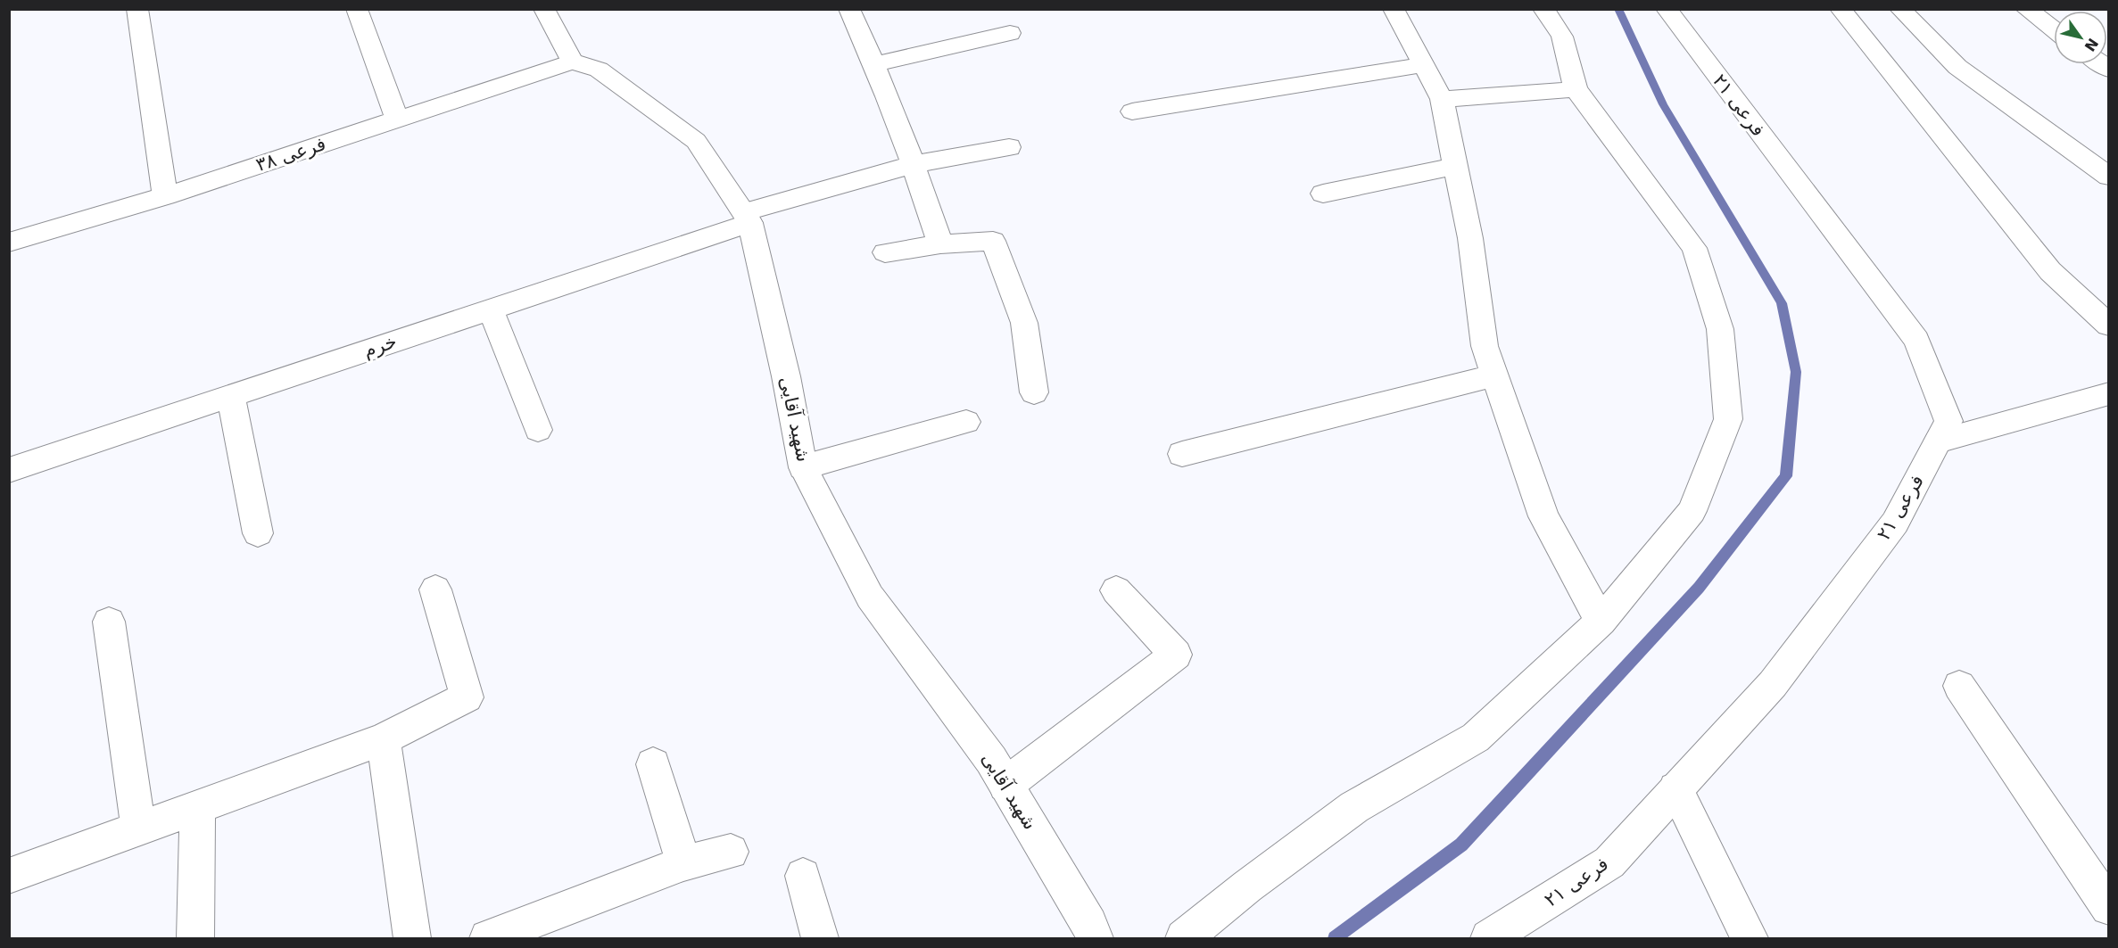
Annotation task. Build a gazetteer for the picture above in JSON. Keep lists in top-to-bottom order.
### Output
{
  "streets": {
    "street": [
      "فرعی ۲۱",
      "فرعی ۳۸",
      "خرم",
      "شهید آقایی"
    ]
  },
  "crossings": [
    ["فرعی ۳۸", "شهید آقایی"],
    ["خرم", "شهید آقایی"]
  ],
  "north": "bottom right"
}
